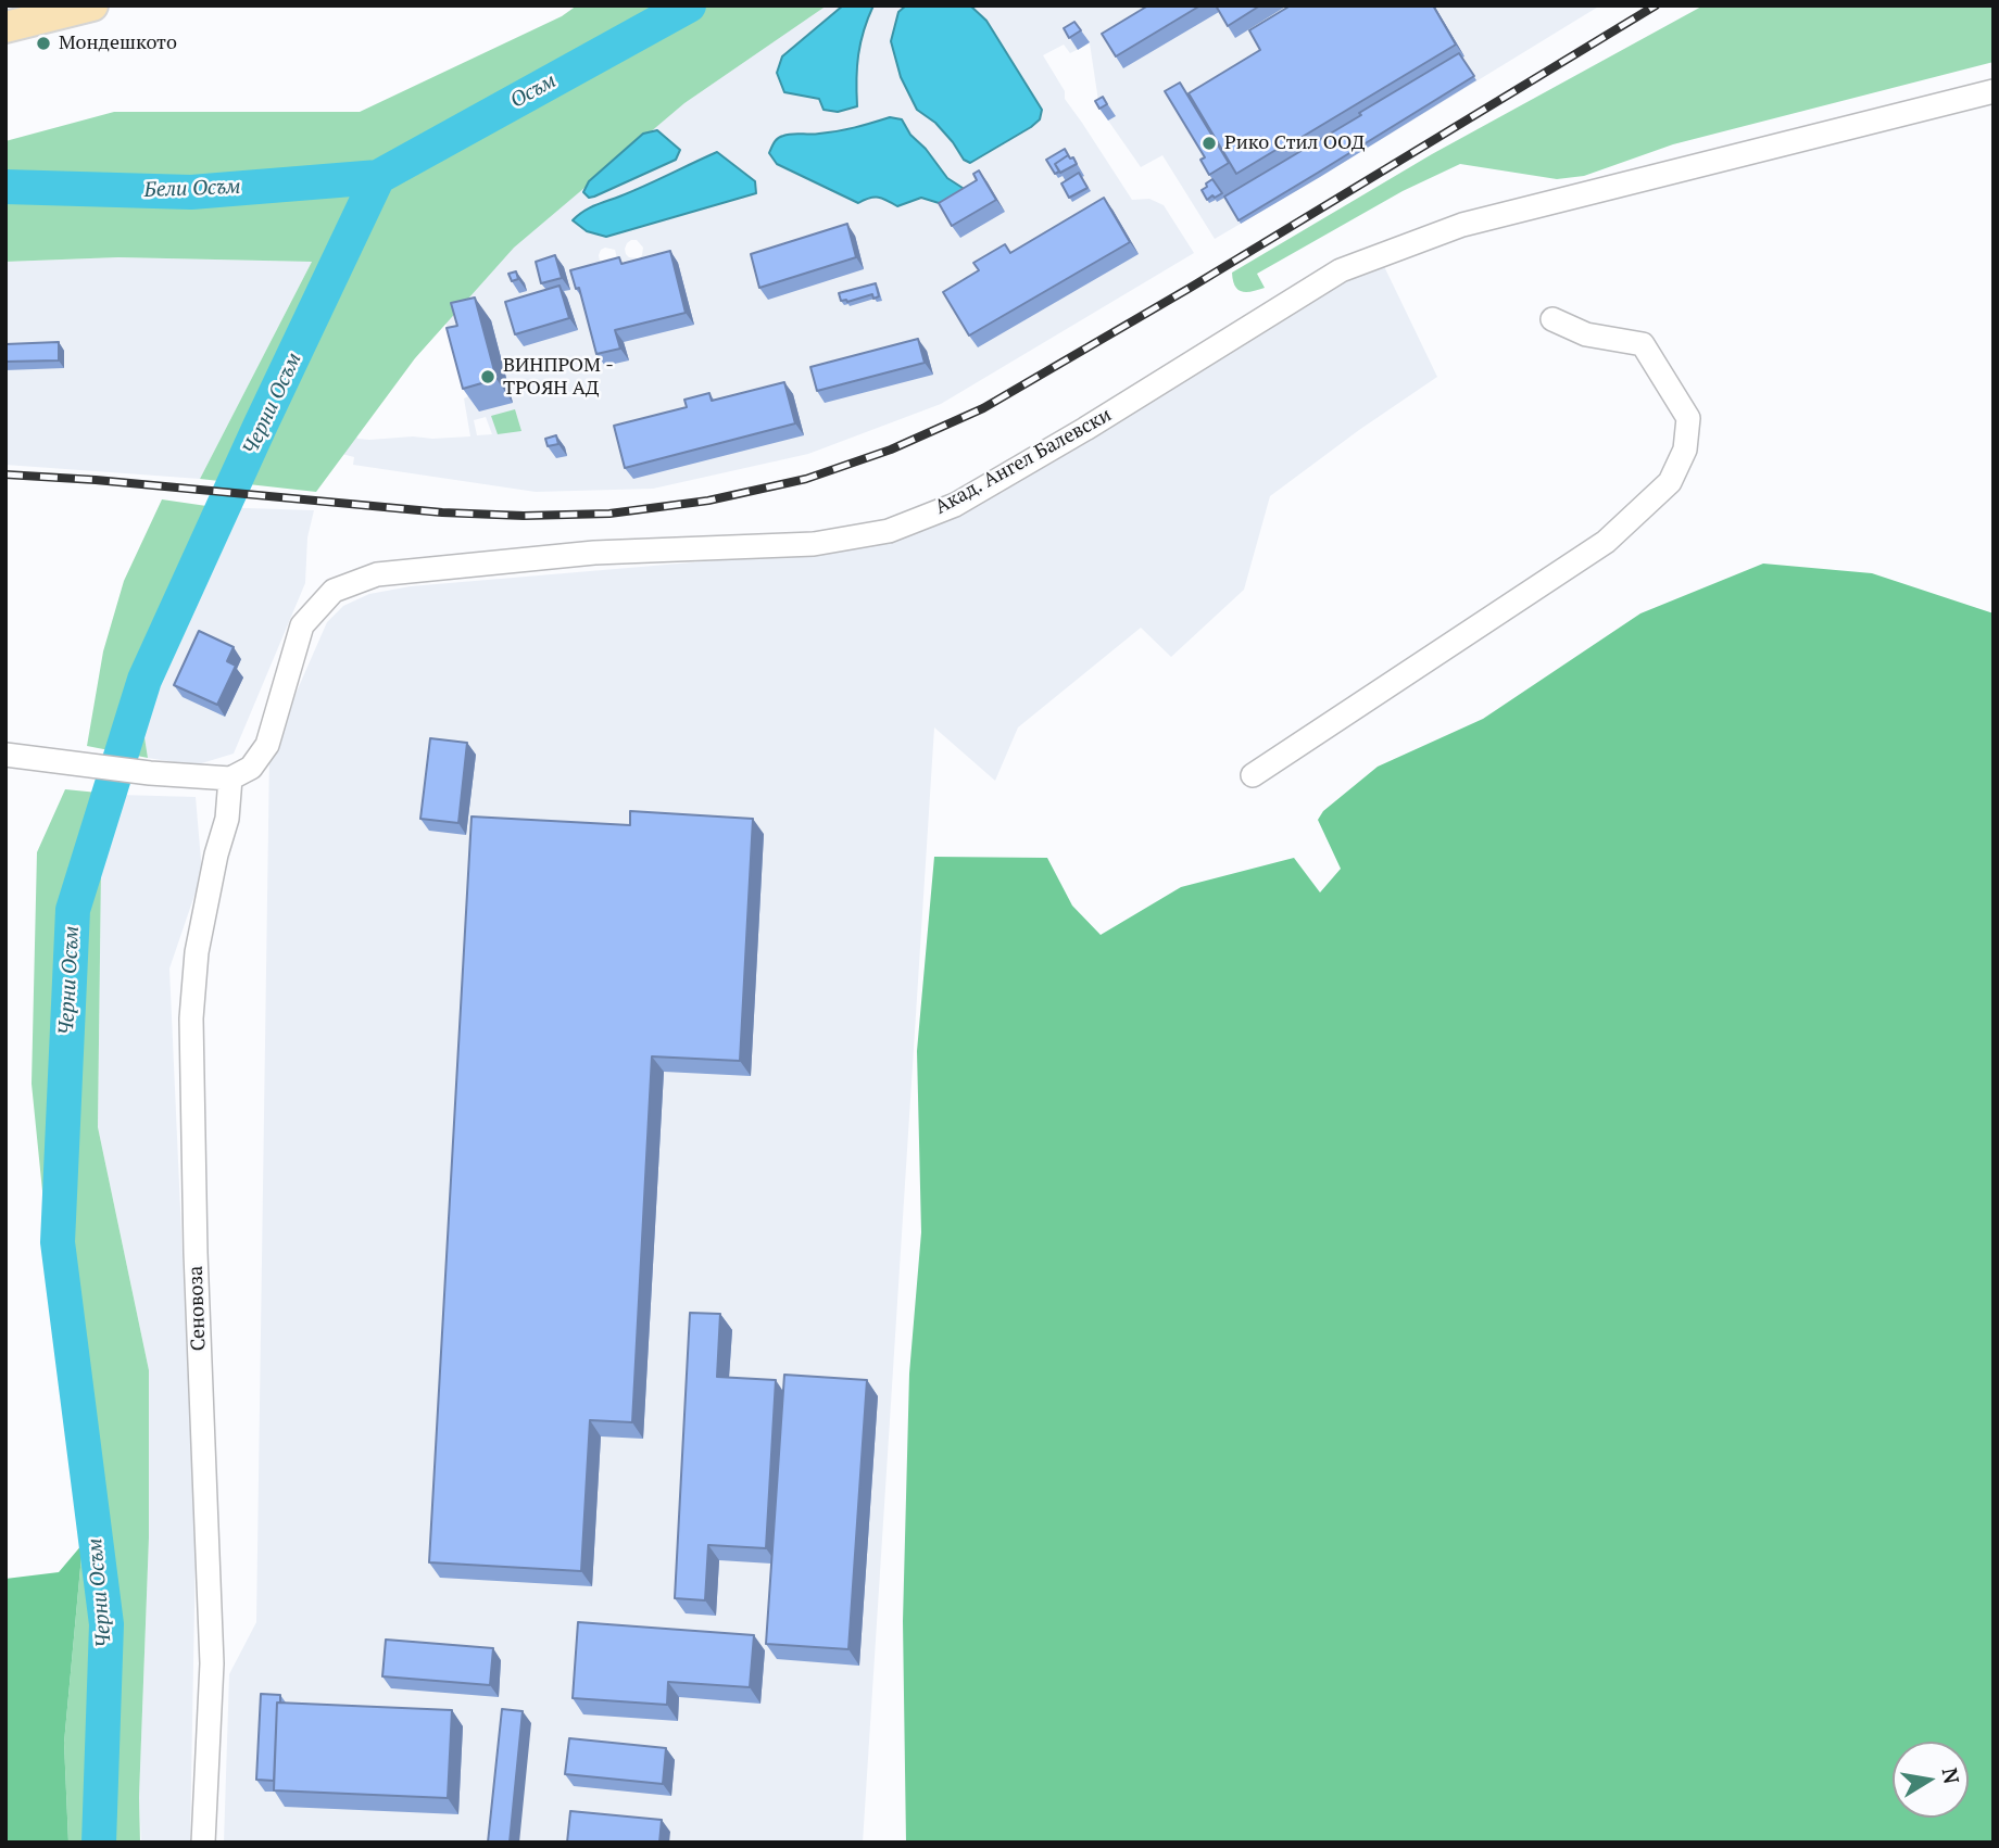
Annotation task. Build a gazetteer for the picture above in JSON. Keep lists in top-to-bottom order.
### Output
{
  "streets": {
    "street": ["Акад. Ангел Балевски", "Сеновоза"]
  },
  "crossings": [
    ["Акад. Ангел Балевски", "Сеновоза"]
  ],
  "water": ["Осъм", "Бели Осъм", "Черни Осъм"],
  "places": ["Мондешкото", "Рико Стил ООД", "ВИНПРОМ - ТРОЯН АД"],
  "north": "right"
}
